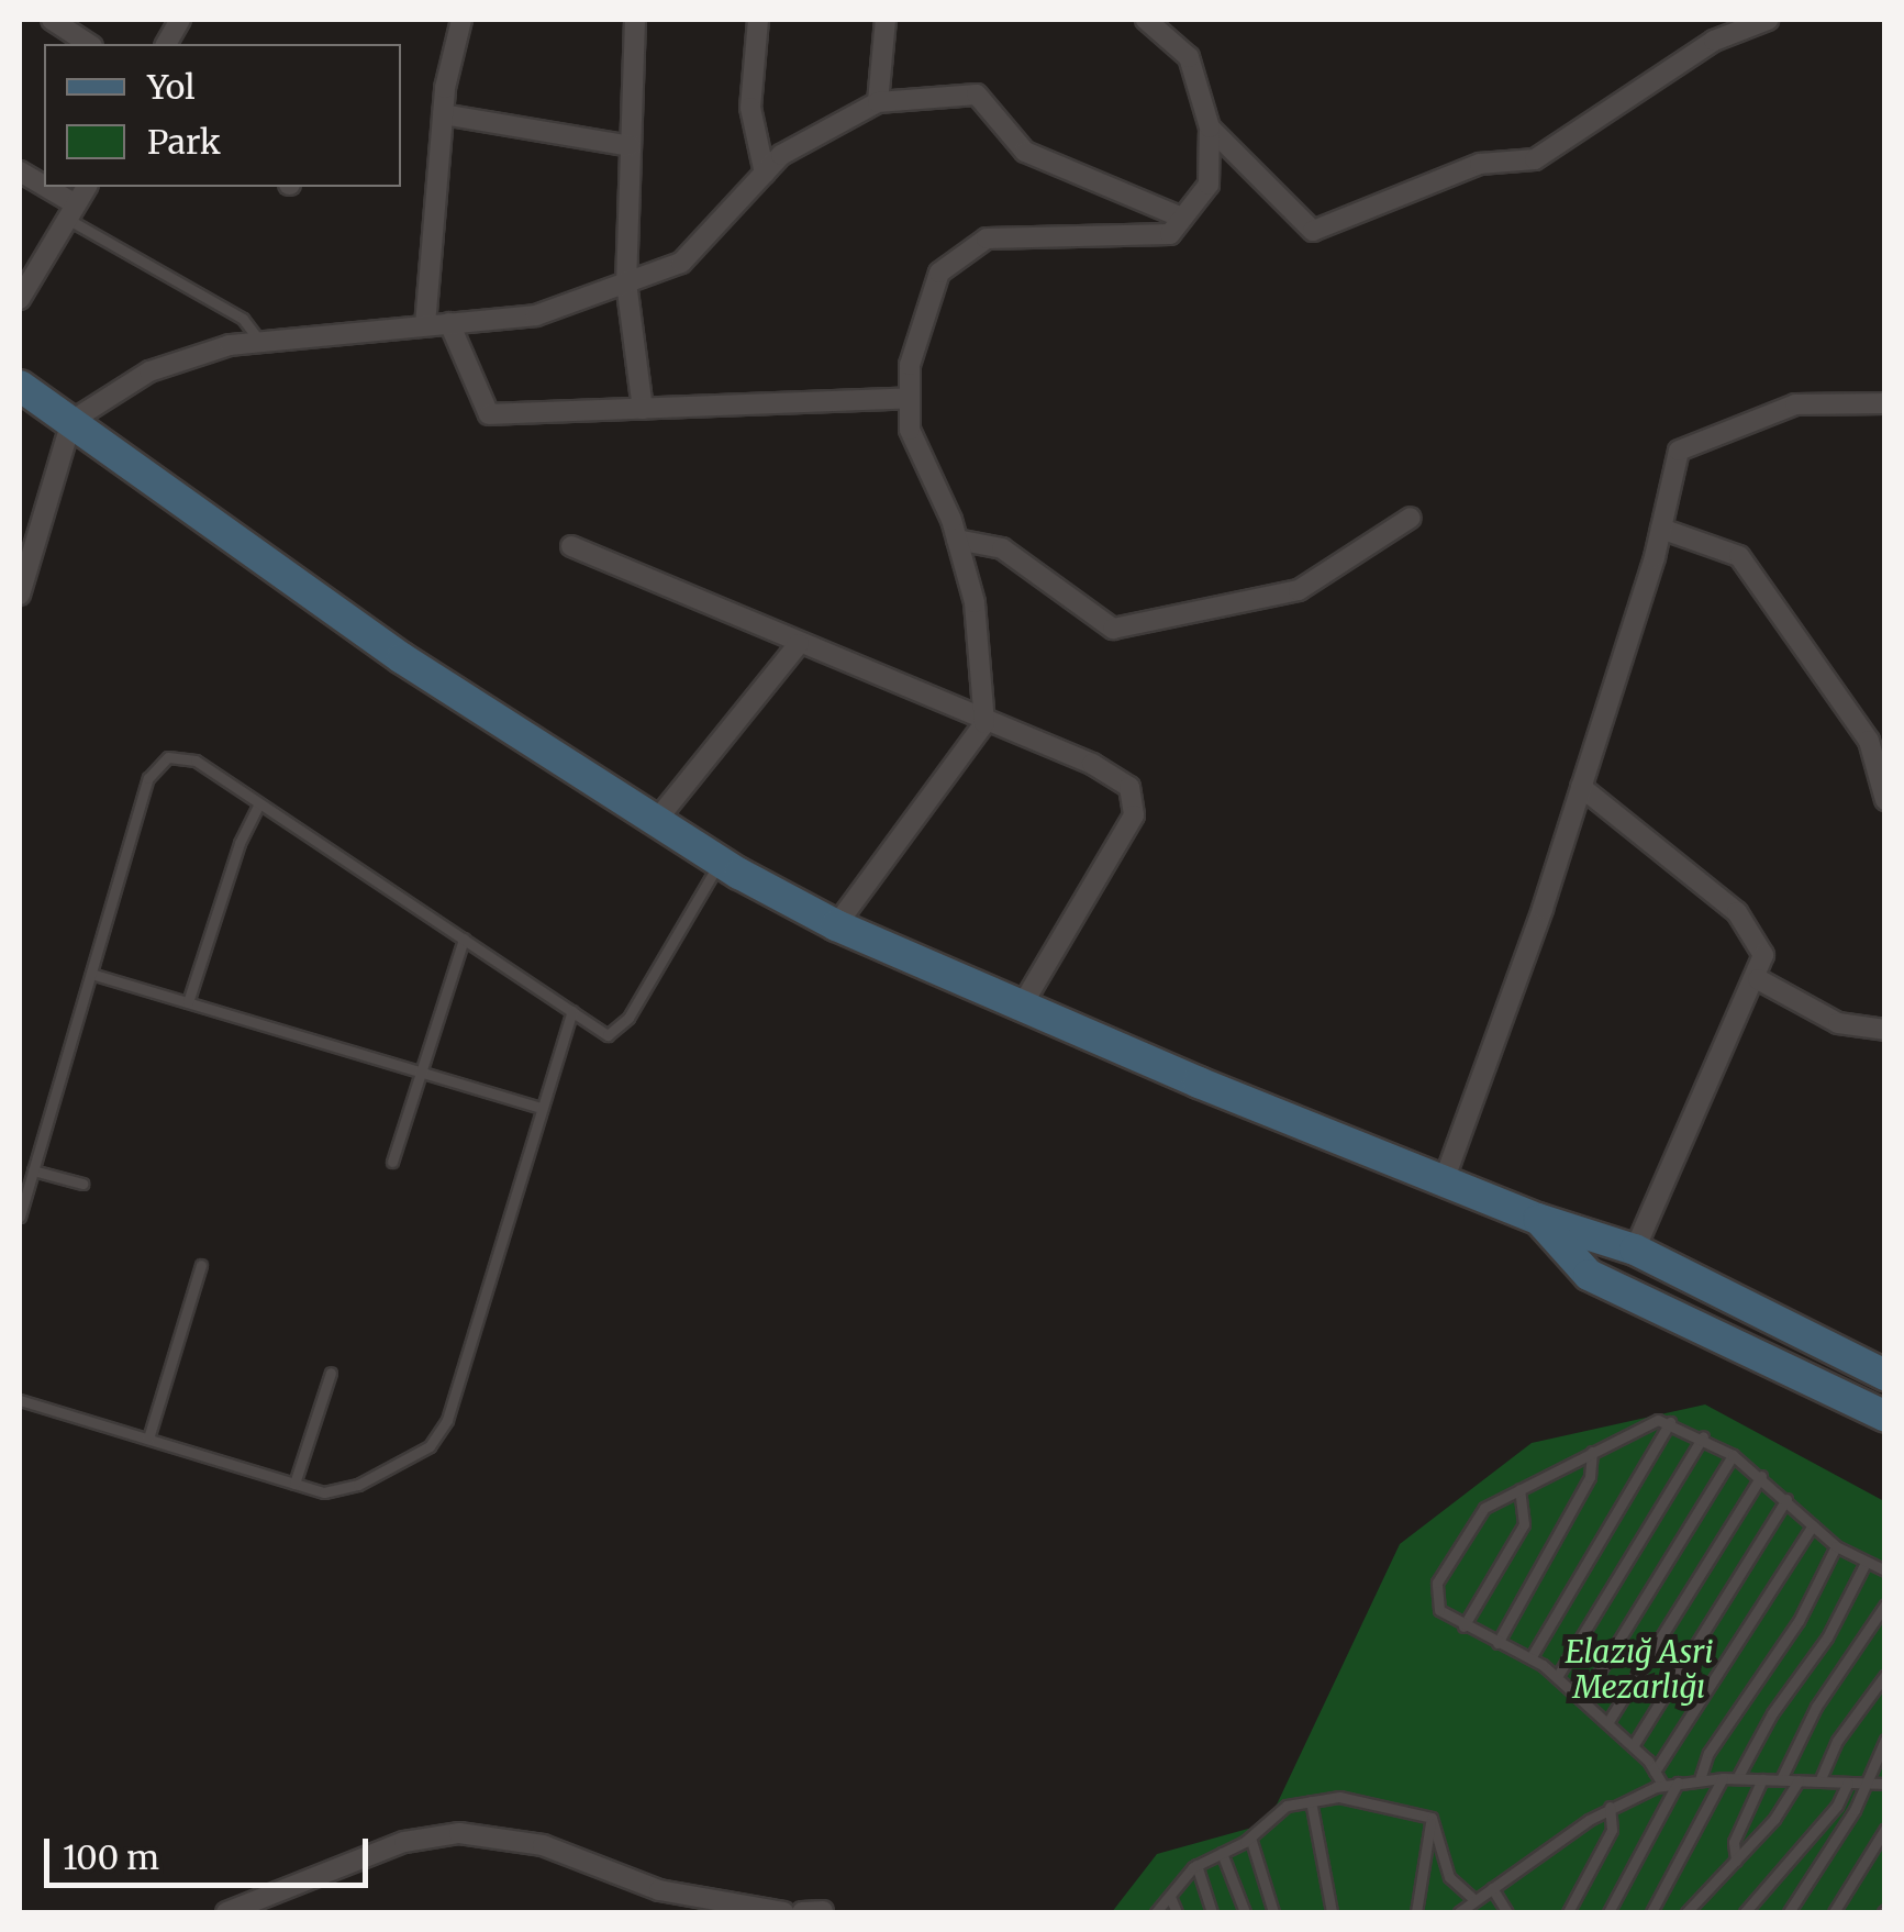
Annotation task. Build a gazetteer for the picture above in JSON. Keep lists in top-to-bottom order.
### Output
{
  "parks": ["Elazığ Asri Mezarlığı"],
  "legend": ["Yol", "Park"],
  "scale_bar": "100 m"
}
